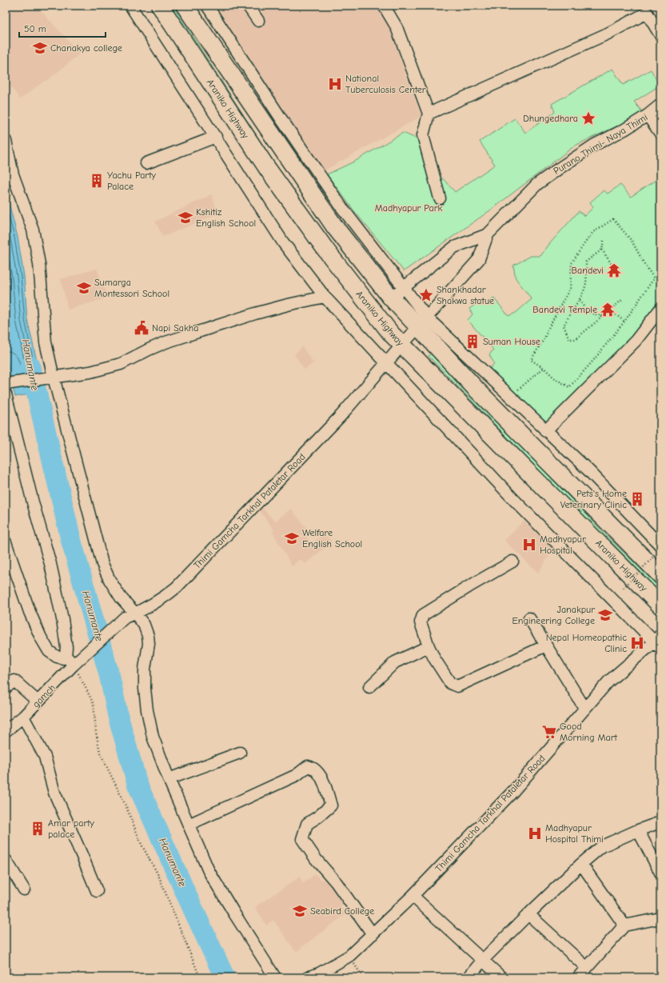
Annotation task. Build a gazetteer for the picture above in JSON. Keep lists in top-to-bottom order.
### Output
{
  "streets": {
    "highway": ["Araniko Highway"],
    "street": ["Purano Thimi- Naya Thimi", "Thimi Gamcha Tarkhal Pataletar Road", "gamch"]
  },
  "crossings": [
    ["Araniko Highway", "Purano Thimi- Naya Thimi"],
    ["Araniko Highway", "Thimi Gamcha Tarkhal Pataletar Road"],
    ["Purano Thimi- Naya Thimi", "Thimi Gamcha Tarkhal Pataletar Road"],
    ["Thimi Gamcha Tarkhal Pataletar Road", "gamch"]
  ],
  "water": ["Hanumante"],
  "parks": ["Madhyapur Park"],
  "places": {
    "school or university": [
      "Chanakya college",
      "Kshitiz English School",
      "Sumarga Montessori School",
      "Welfare English School",
      "Janakpur Engineering College",
      "Seabird College"
    ],
    "hospital": [
      "National Tuberculosis Center",
      "Madhyapur Hospital",
      "Nepal Homeopathic Clinic",
      "Madhyapur Hospital Thimi"
    ],
    "place": ["Dhungedhara", "Shankhadar Shakwa statue"],
    "building": [
      "Yachu Party Palace",
      "Suman House",
      "Pets's Home Veterinary Clinic",
      "Amar party palace"
    ],
    "temple": ["Bandevi", "Bandevi Temple"],
    "public building": ["Napi Sakha"],
    "supermarket": ["Good Morning Mart"]
  },
  "scale_bar": "50 m"
}
